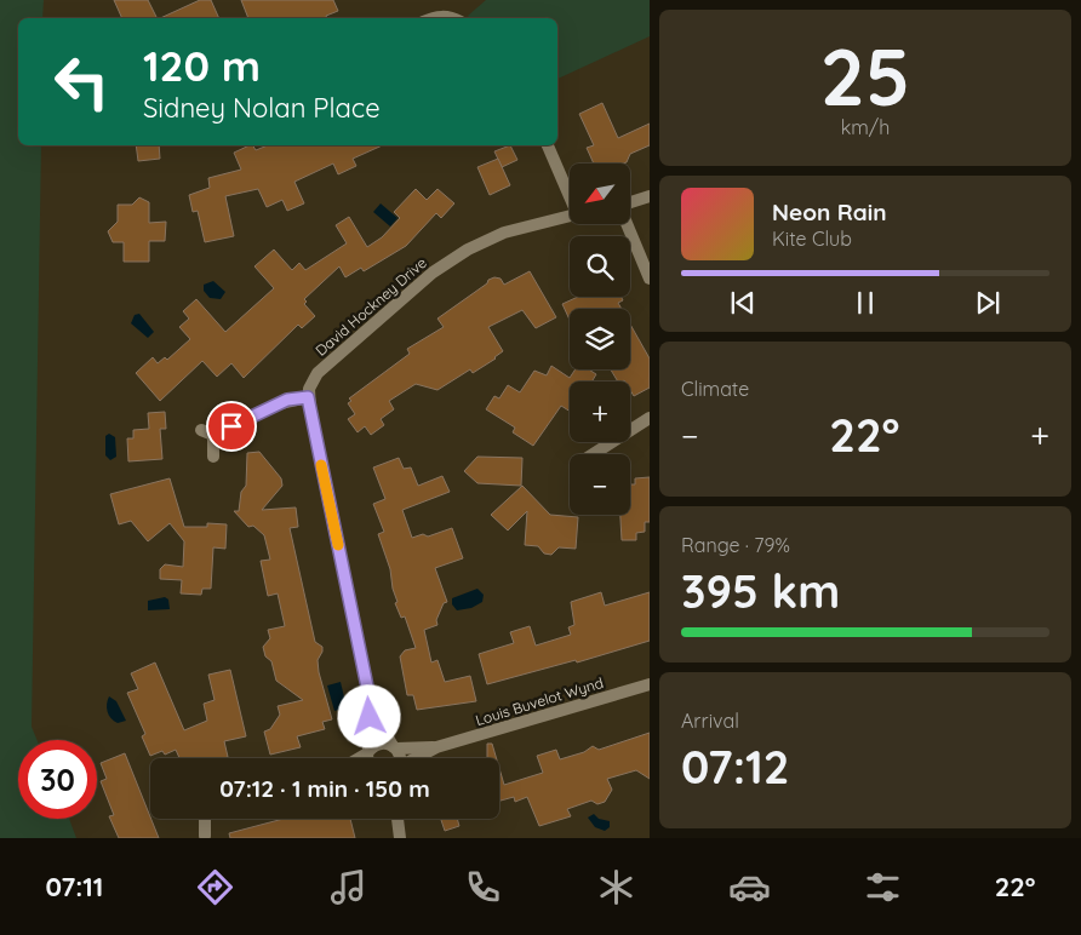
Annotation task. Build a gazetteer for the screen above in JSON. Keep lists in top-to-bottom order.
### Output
{
  "streets": {
    "street": ["David Hockney Drive", "Louis Buvelot Wynd"]
  },
  "north": "bottom left",
  "page": {
    "tile": [
      ["25", "km/h"],
      "Climate",
      ["Range · 79%", "395 km"],
      ["Arrival", "07:12"]
    ],
    "turn": ["120 m", "Sidney Nolan Place"],
    "map_buttons": ["+", "−"],
    "song": ["Neon Rain", "Kite Club"],
    "heat": ["−", "22°", "+"],
    "limit": "30",
    "trip": "07:12 · 1 min · 150 m",
    "tabs": ["07:11", "22°"]
  }
}
